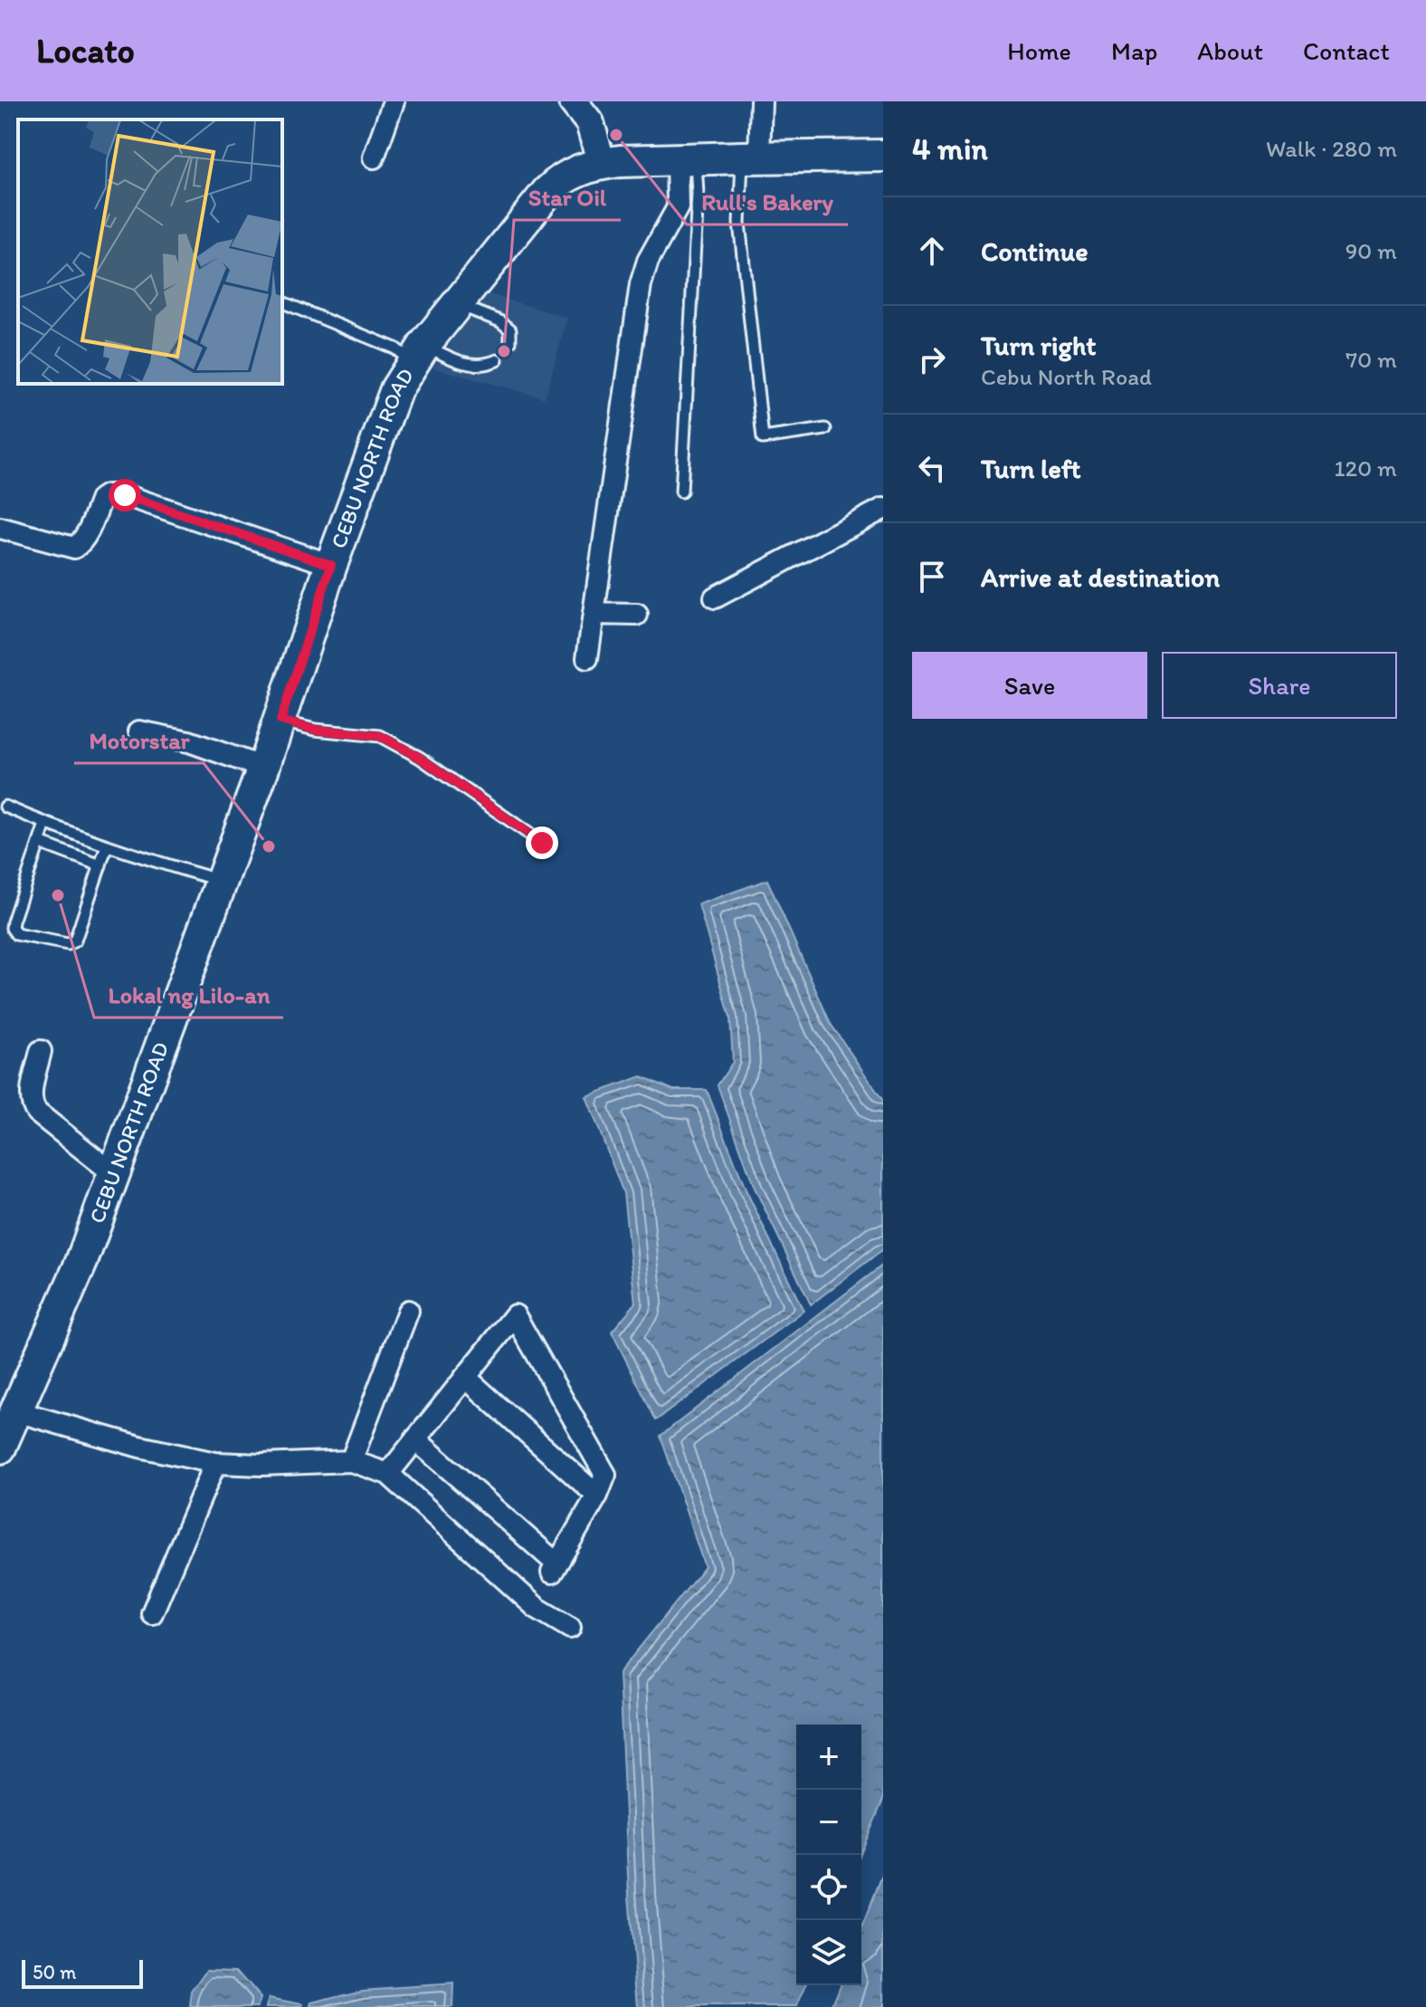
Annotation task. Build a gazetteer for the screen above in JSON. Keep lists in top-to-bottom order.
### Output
{
  "streets": {
    "main road": ["CEBU NORTH ROAD"]
  },
  "places": [
    "Rull's Bakery",
    "Star Oil",
    "Motorstar",
    "Lokal ng Lilo-an"
  ],
  "scale_bar": "50 m",
  "page": {
    "header": "Locato",
    "nav": [
      "Home",
      "Map",
      "About",
      "Contact"
    ],
    "heading": ["4 min", "Walk · 280 m"],
    "list": [
      ["Continue", "90 m"],
      ["Turn right", "Cebu North Road", "70 m"],
      ["Turn left", "120 m"],
      "Arrive at destination"
    ],
    "buttons": ["Save", "Share"],
    "map_buttons": ["+", "−"],
    "scale": "50 m"
  }
}
